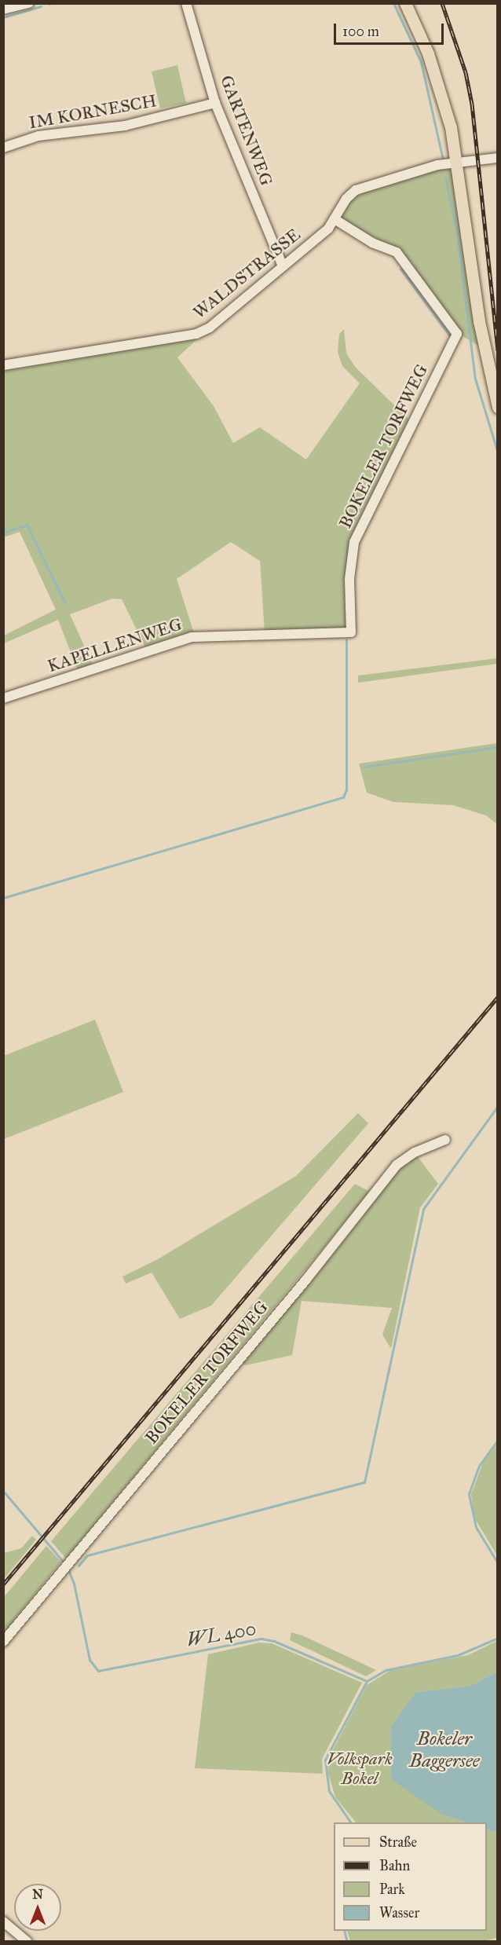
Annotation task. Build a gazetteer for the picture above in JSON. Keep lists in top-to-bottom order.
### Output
{
  "streets": {
    "street": [
      "IM KORNESCH",
      "GARTENWEG",
      "WALDSTRASSE",
      "BOKELER TORFWEG",
      "KAPELLENWEG"
    ]
  },
  "crossings": [
    ["IM KORNESCH", "GARTENWEG"],
    ["GARTENWEG", "WALDSTRASSE"],
    ["WALDSTRASSE", "BOKELER TORFWEG"],
    ["BOKELER TORFWEG", "KAPELLENWEG"]
  ],
  "water": ["WL 400", "Bokeler Baggersee"],
  "parks": ["Volkspark Bokel"],
  "legend": [
    "Straße",
    "Bahn",
    "Park",
    "Wasser"
  ],
  "scale_bar": "100 m",
  "north": "top"
}
